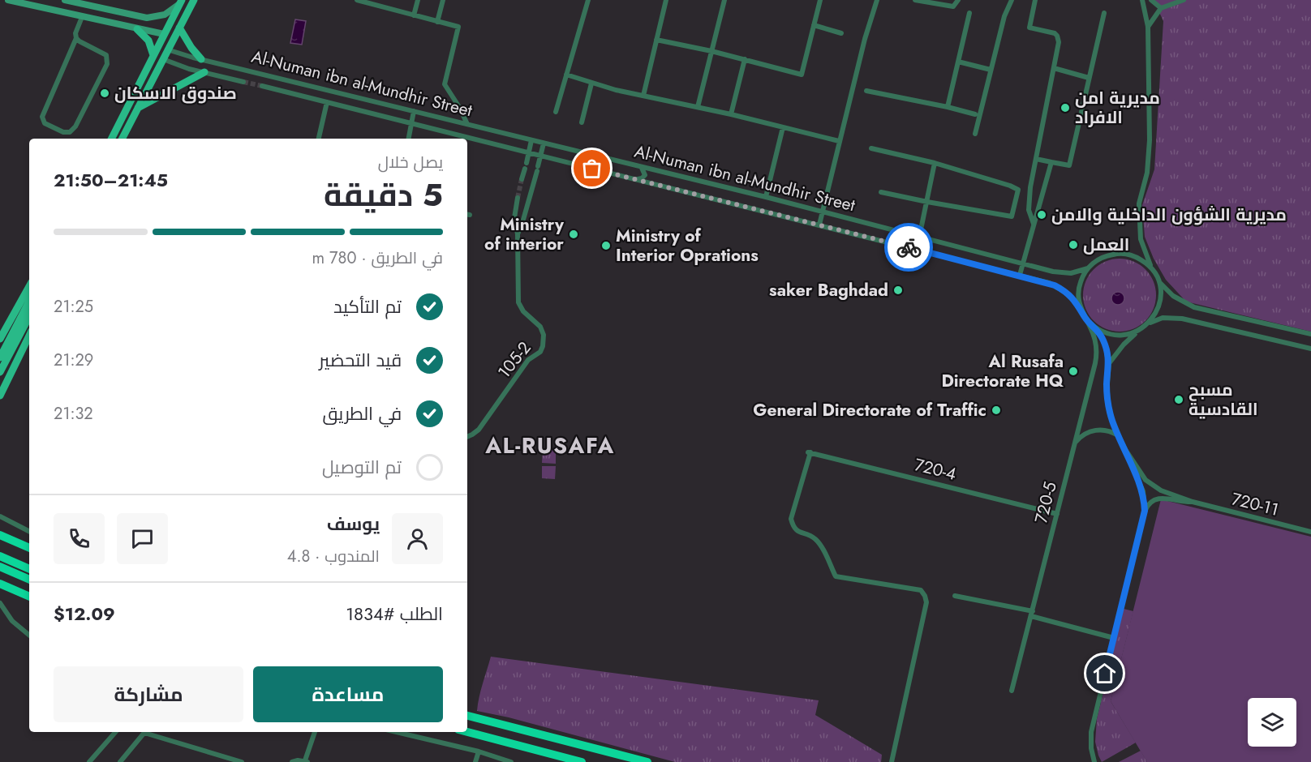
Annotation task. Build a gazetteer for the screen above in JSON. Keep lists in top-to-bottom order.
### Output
{
  "streets": {
    "street": [
      "Al-Numan ibn al-Mundhir Street",
      "105-2",
      "720-4",
      "720-5",
      "720-11"
    ]
  },
  "crossings": [
    ["Al-Numan ibn al-Mundhir Street", "105-2"],
    ["Al-Numan ibn al-Mundhir Street", "720-5"],
    ["720-4", "720-5"]
  ],
  "districts": ["AL-RUSAFA"],
  "places": [
    "صندوق الاسكان",
    "مديرية امن الافراد",
    "مديرية الشؤون الداخلية والامن",
    "Ministry of interior",
    "العمل",
    "Ministry of Interior Oprations",
    "saker Baghdad",
    "Al Rusafa Directorate HQ",
    "مسبح القادسية",
    "General Directorate of Traffic"
  ],
  "page": {
    "heading": ["5 دقيقة", "يصل خلال", "21:45–21:50"],
    "panel": [
      "يوسف",
      "المندوب · 4.8",
      "الطلب #1834",
      "$12.09"
    ],
    "bar": "في الطريق · 780 m",
    "list": [
      ["تم التأكيد", "21:25"],
      ["قيد التحضير", "21:29"],
      ["في الطريق", "21:32"],
      "تم التوصيل"
    ],
    "buttons": ["مساعدة", "مشاركة"]
  }
}
